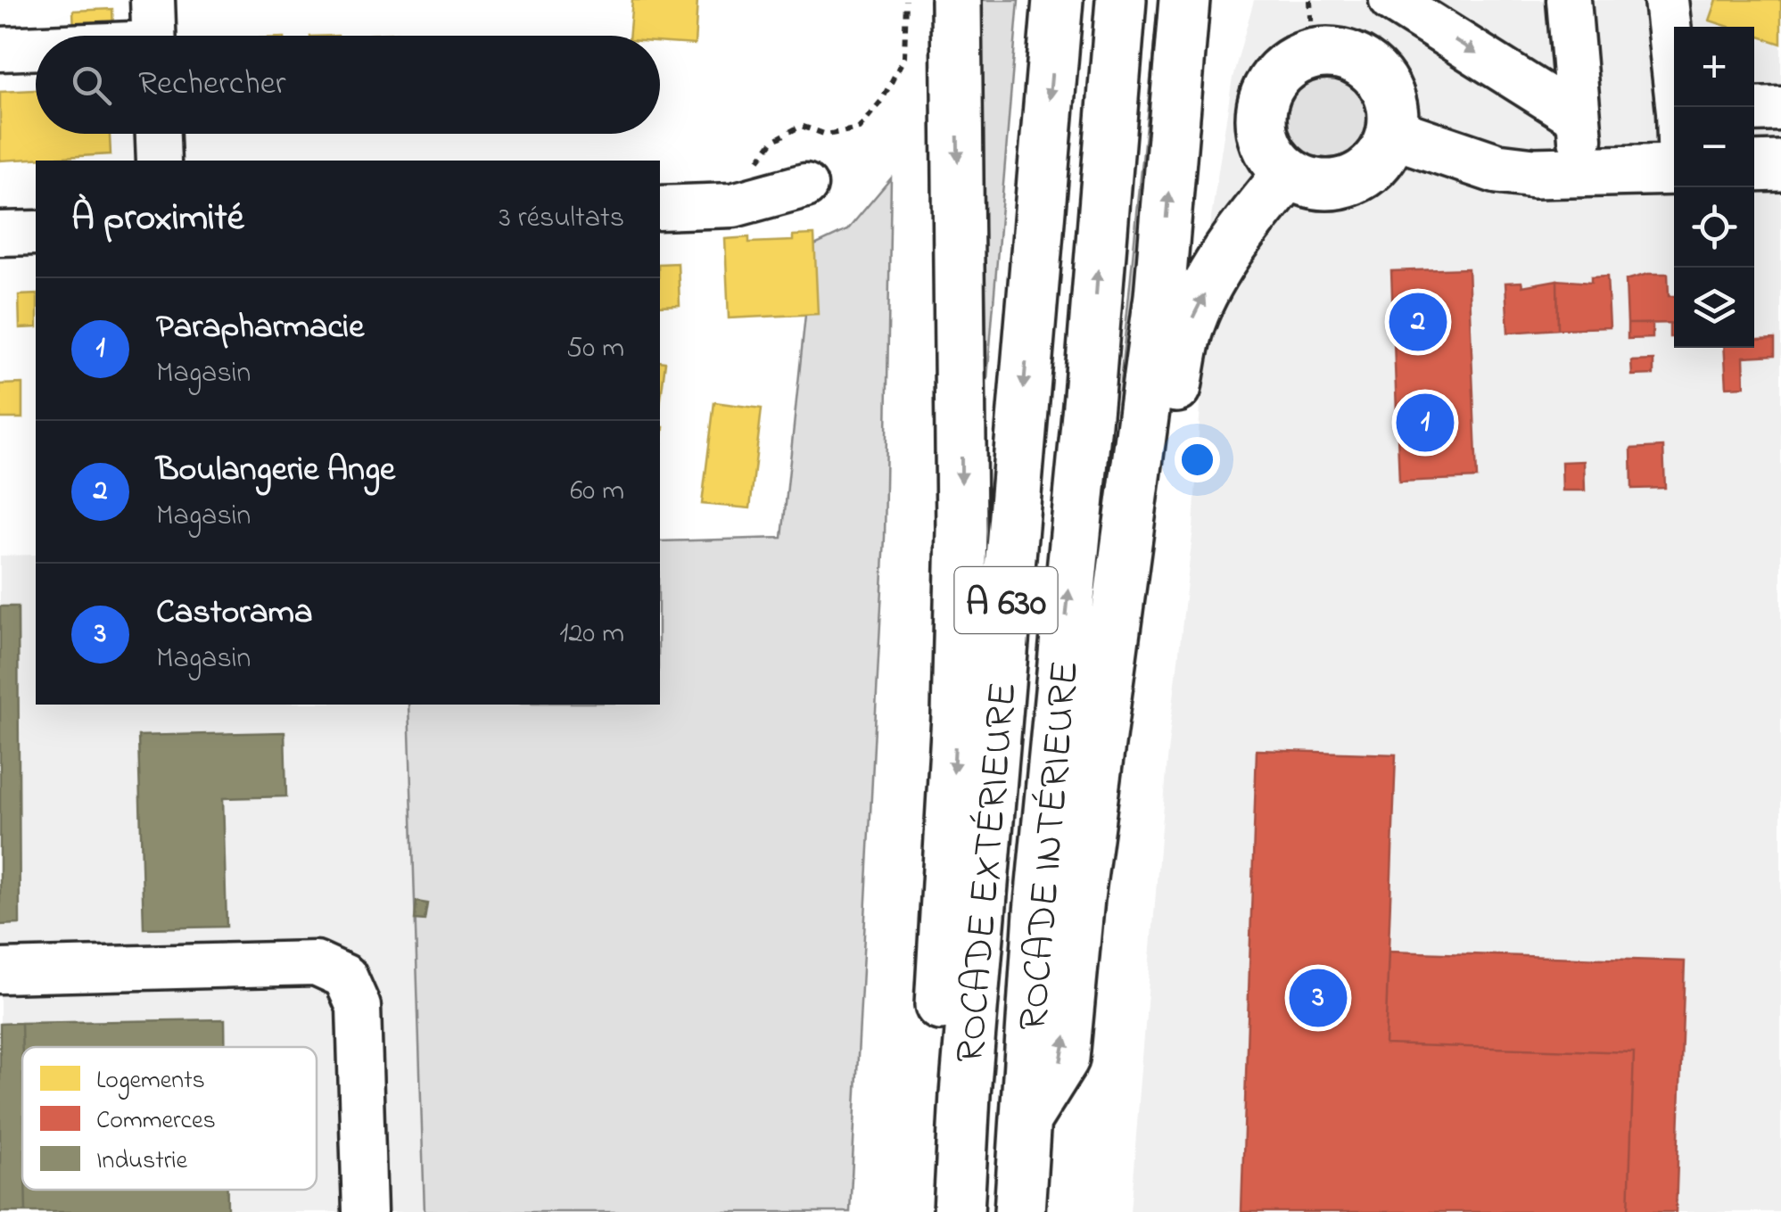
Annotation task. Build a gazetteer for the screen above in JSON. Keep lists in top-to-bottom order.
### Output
{
  "streets": {
    "main road": ["A 630", "ROCADE INTÉRIEURE", "ROCADE EXTÉRIEURE"]
  },
  "legend": ["Logements", "Commerces", "Industrie"],
  "page": {
    "map_buttons": ["+", "−"],
    "search": "Rechercher",
    "heading": ["À proximité", "3 résultats"],
    "list": [
      {
        "mark": "1",
        "name": "Parapharmacie",
        "note": "Magasin",
        "value": "50 m"
      },
      {
        "mark": "2",
        "name": "Boulangerie Ange",
        "note": "Magasin",
        "value": "60 m"
      },
      {
        "mark": "3",
        "name": "Castorama",
        "note": "Magasin",
        "value": "120 m"
      }
    ],
    "pins": ["2", "1", "3"]
  }
}
